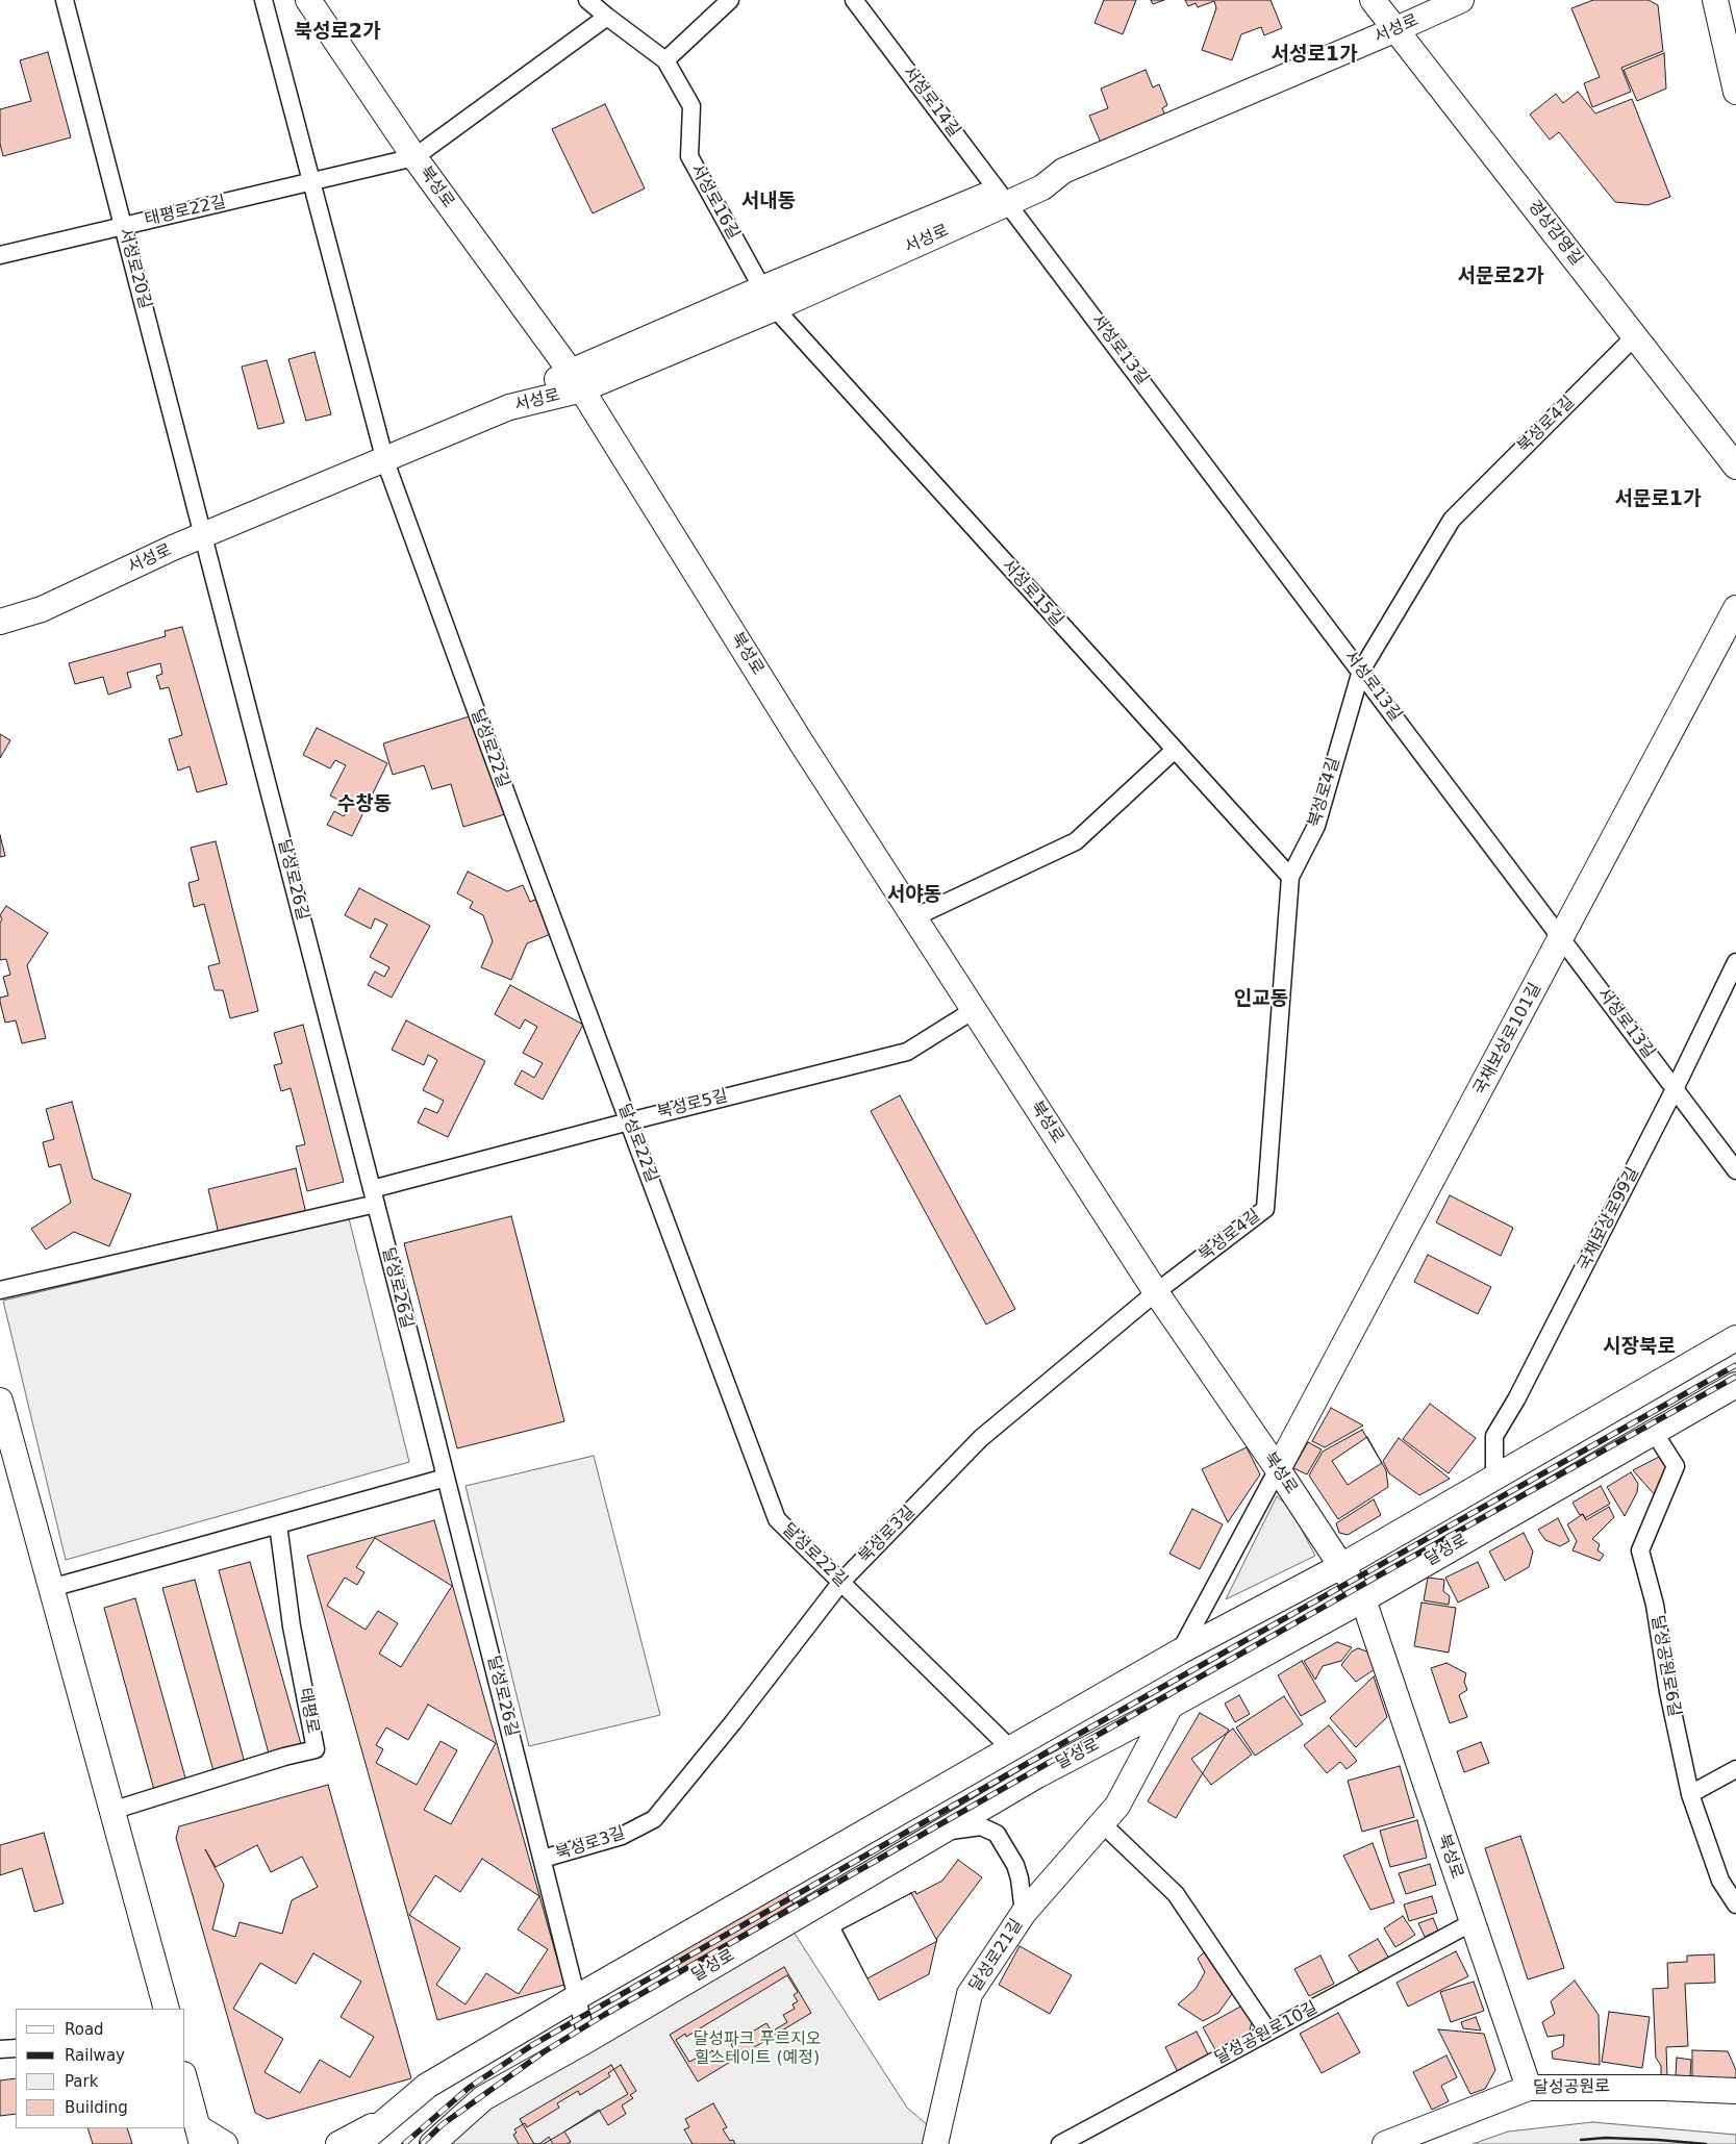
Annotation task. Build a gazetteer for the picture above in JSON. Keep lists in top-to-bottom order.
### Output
{
  "streets": {
    "street": [
      "서성로",
      "서성로14길",
      "북성로",
      "서성로16길",
      "태평로22길",
      "경상감영길",
      "서성로20길",
      "서성로13길",
      "북성로4길",
      "서성로15길",
      "달성로22길",
      "달성로26길",
      "국채보상로101길",
      "북성로5길",
      "국채보상로99길",
      "북성로3길",
      "달성로",
      "달성공원로6길",
      "태평로",
      "달성로21길",
      "달성공원로10길",
      "달성공원로"
    ]
  },
  "crossings": [
    ["서성로", "서성로14길"],
    ["서성로", "북성로"],
    ["서성로", "서성로16길"],
    ["서성로", "경상감영길"],
    ["서성로", "서성로20길"],
    ["서성로", "서성로13길"],
    ["서성로", "서성로15길"],
    ["서성로", "달성로22길"],
    ["서성로", "달성로26길"],
    ["서성로14길", "서성로13길"],
    ["북성로", "태평로22길"],
    ["북성로", "북성로4길"],
    ["북성로", "국채보상로101길"],
    ["북성로", "북성로5길"],
    ["북성로", "북성로3길"],
    ["북성로", "달성로"],
    ["북성로", "달성공원로10길"],
    ["북성로", "달성공원로"],
    ["서성로16길", "서성로15길"],
    ["태평로22길", "서성로20길"],
    ["경상감영길", "북성로4길"],
    ["서성로20길", "달성로26길"],
    ["서성로13길", "북성로4길"],
    ["서성로13길", "국채보상로101길"],
    ["서성로13길", "국채보상로99길"],
    ["북성로4길", "서성로15길"],
    ["북성로4길", "북성로3길"],
    ["달성로22길", "북성로5길"],
    ["달성로22길", "북성로3길"],
    ["달성로26길", "북성로5길"],
    ["달성로26길", "북성로3길"],
    ["달성로26길", "달성로"],
    ["달성로", "달성공원로6길"],
    ["달성로", "달성로21길"]
  ],
  "districts": [
    "북성로2가",
    "서성로1가",
    "서내동",
    "서문로2가",
    "서문로1가",
    "수창동",
    "서야동",
    "인교동",
    "시장북로"
  ],
  "parks": ["달성파크 푸르지오 힐스테이트 (예정)"],
  "legend": [
    "Road",
    "Railway",
    "Park",
    "Building"
  ]
}
